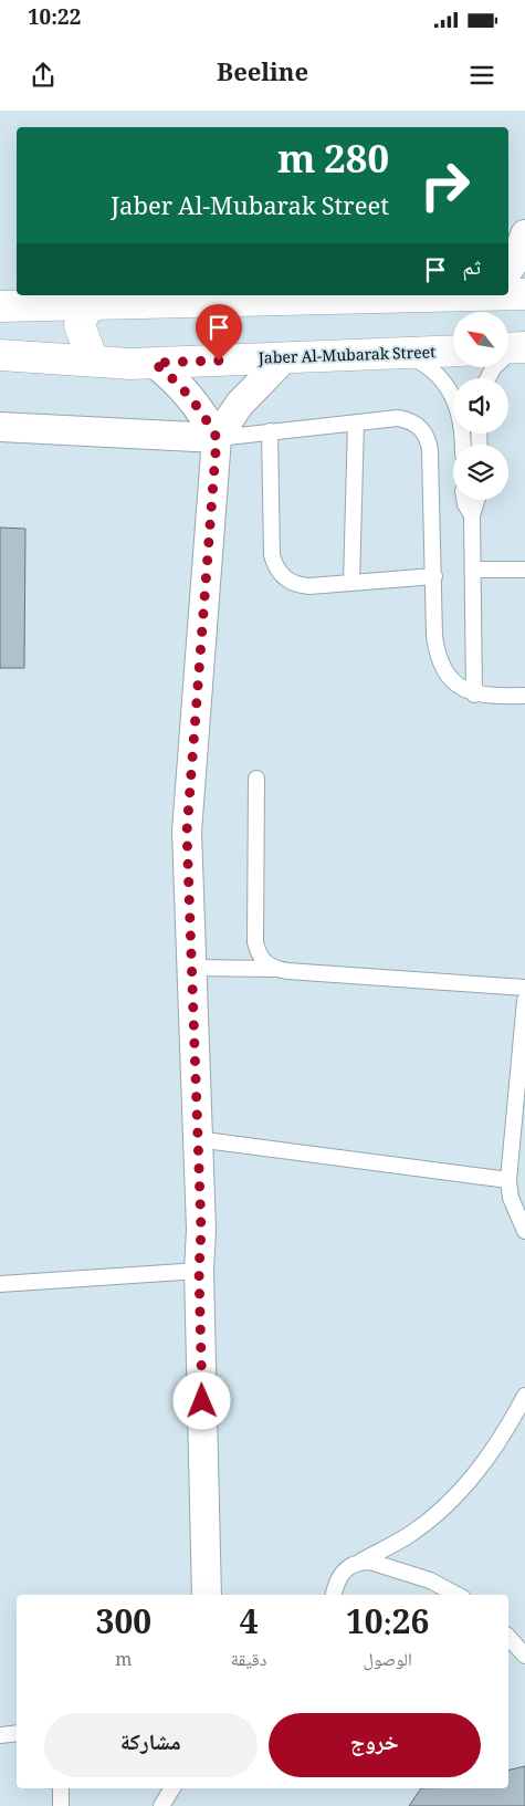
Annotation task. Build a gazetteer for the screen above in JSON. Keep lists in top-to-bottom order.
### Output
{
  "streets": {
    "main road": ["Jaber Al-Mubarak Street"]
  },
  "north": "top left",
  "page": {
    "status": "10:22",
    "header": "Beeline",
    "turn": ["280 m", "Jaber Al-Mubarak Street"],
    "then": "ثم",
    "eta": [
      "10:26",
      "الوصول",
      "4",
      "دقيقة",
      "300",
      "m"
    ],
    "buttons": ["خروج", "مشاركة"]
  }
}
